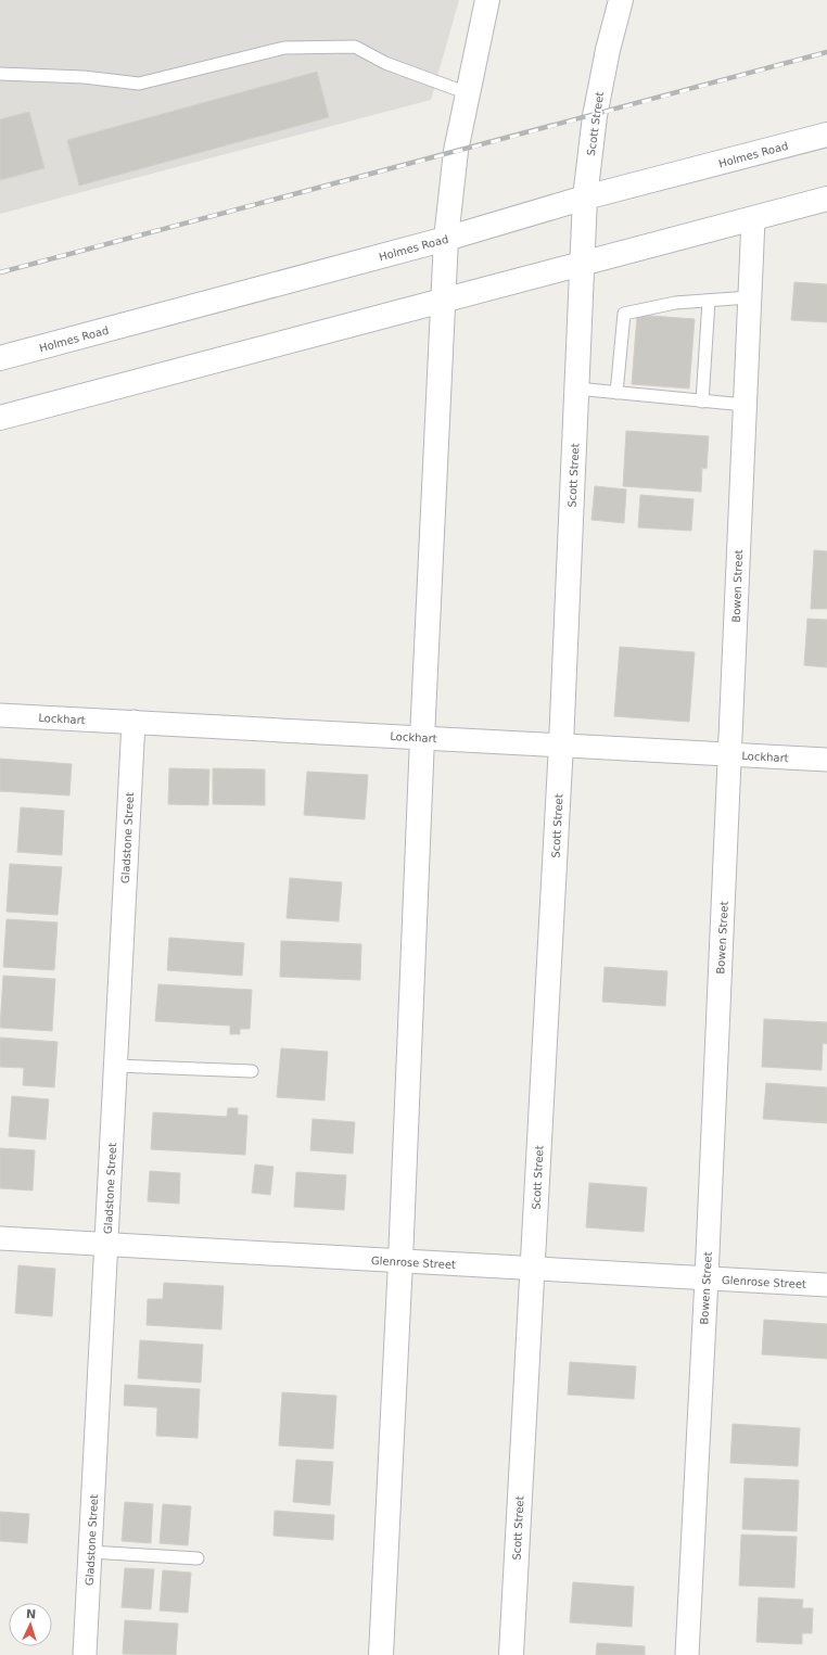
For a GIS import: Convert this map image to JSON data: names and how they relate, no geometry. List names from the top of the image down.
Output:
{
  "streets": {
    "main road": ["Scott Street", "Holmes Road"],
    "street": [
      "Bowen Street",
      "Lockhart",
      "Gladstone Street",
      "Glenrose Street"
    ]
  },
  "crossings": [
    ["Scott Street", "Holmes Road"],
    ["Scott Street", "Lockhart"],
    ["Scott Street", "Glenrose Street"],
    ["Bowen Street", "Lockhart"],
    ["Bowen Street", "Glenrose Street"],
    ["Lockhart", "Gladstone Street"],
    ["Gladstone Street", "Glenrose Street"]
  ],
  "north": "top"
}
